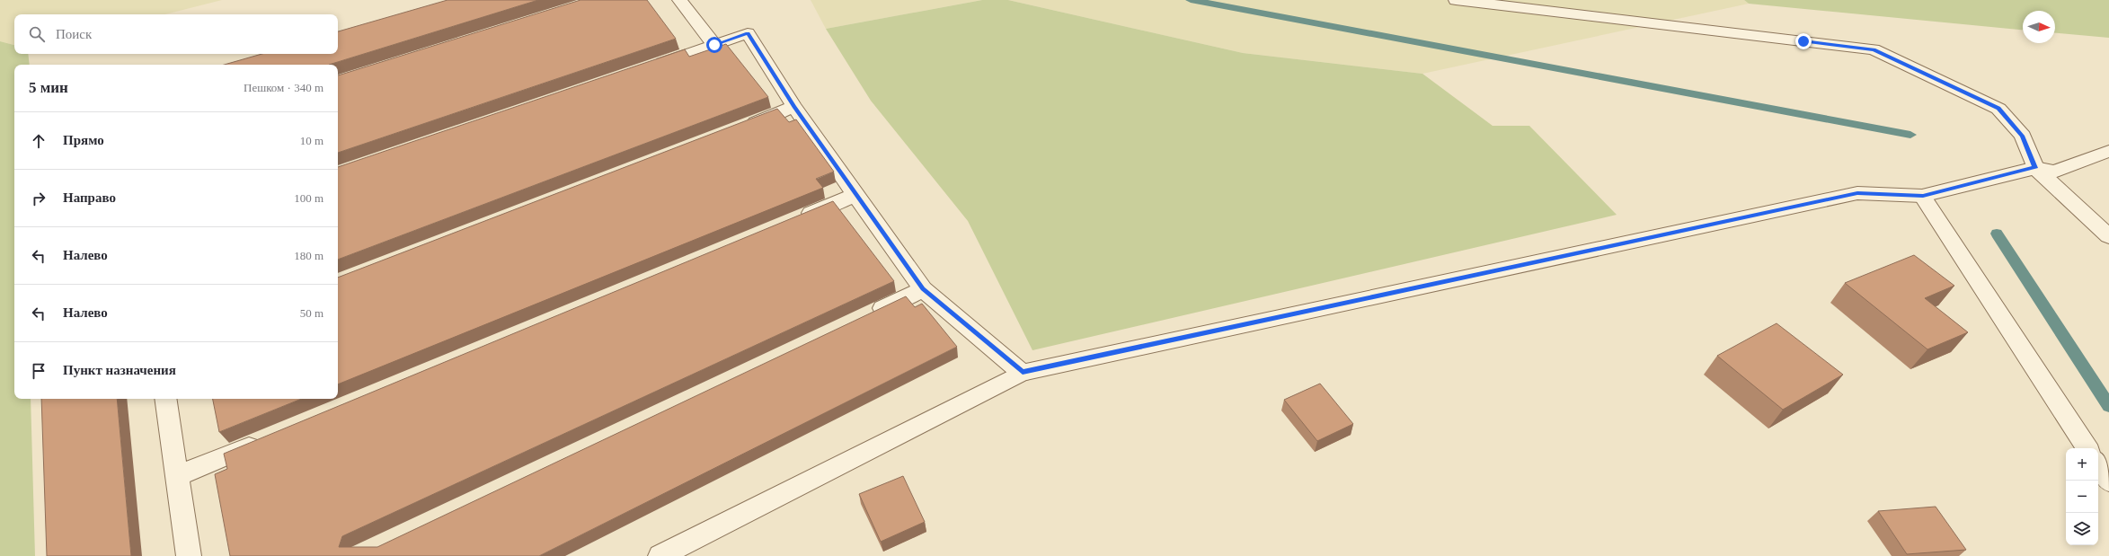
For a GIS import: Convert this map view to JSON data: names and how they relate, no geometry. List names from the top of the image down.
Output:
{
  "north": "right",
  "page": {
    "search": "Поиск",
    "heading": ["5 мин", "Пешком · 340 m"],
    "list": [
      ["Прямо", "10 m"],
      ["Направо", "100 m"],
      ["Налево", "180 m"],
      ["Налево", "50 m"],
      "Пункт назначения"
    ],
    "map_buttons": ["+", "−"]
  }
}
